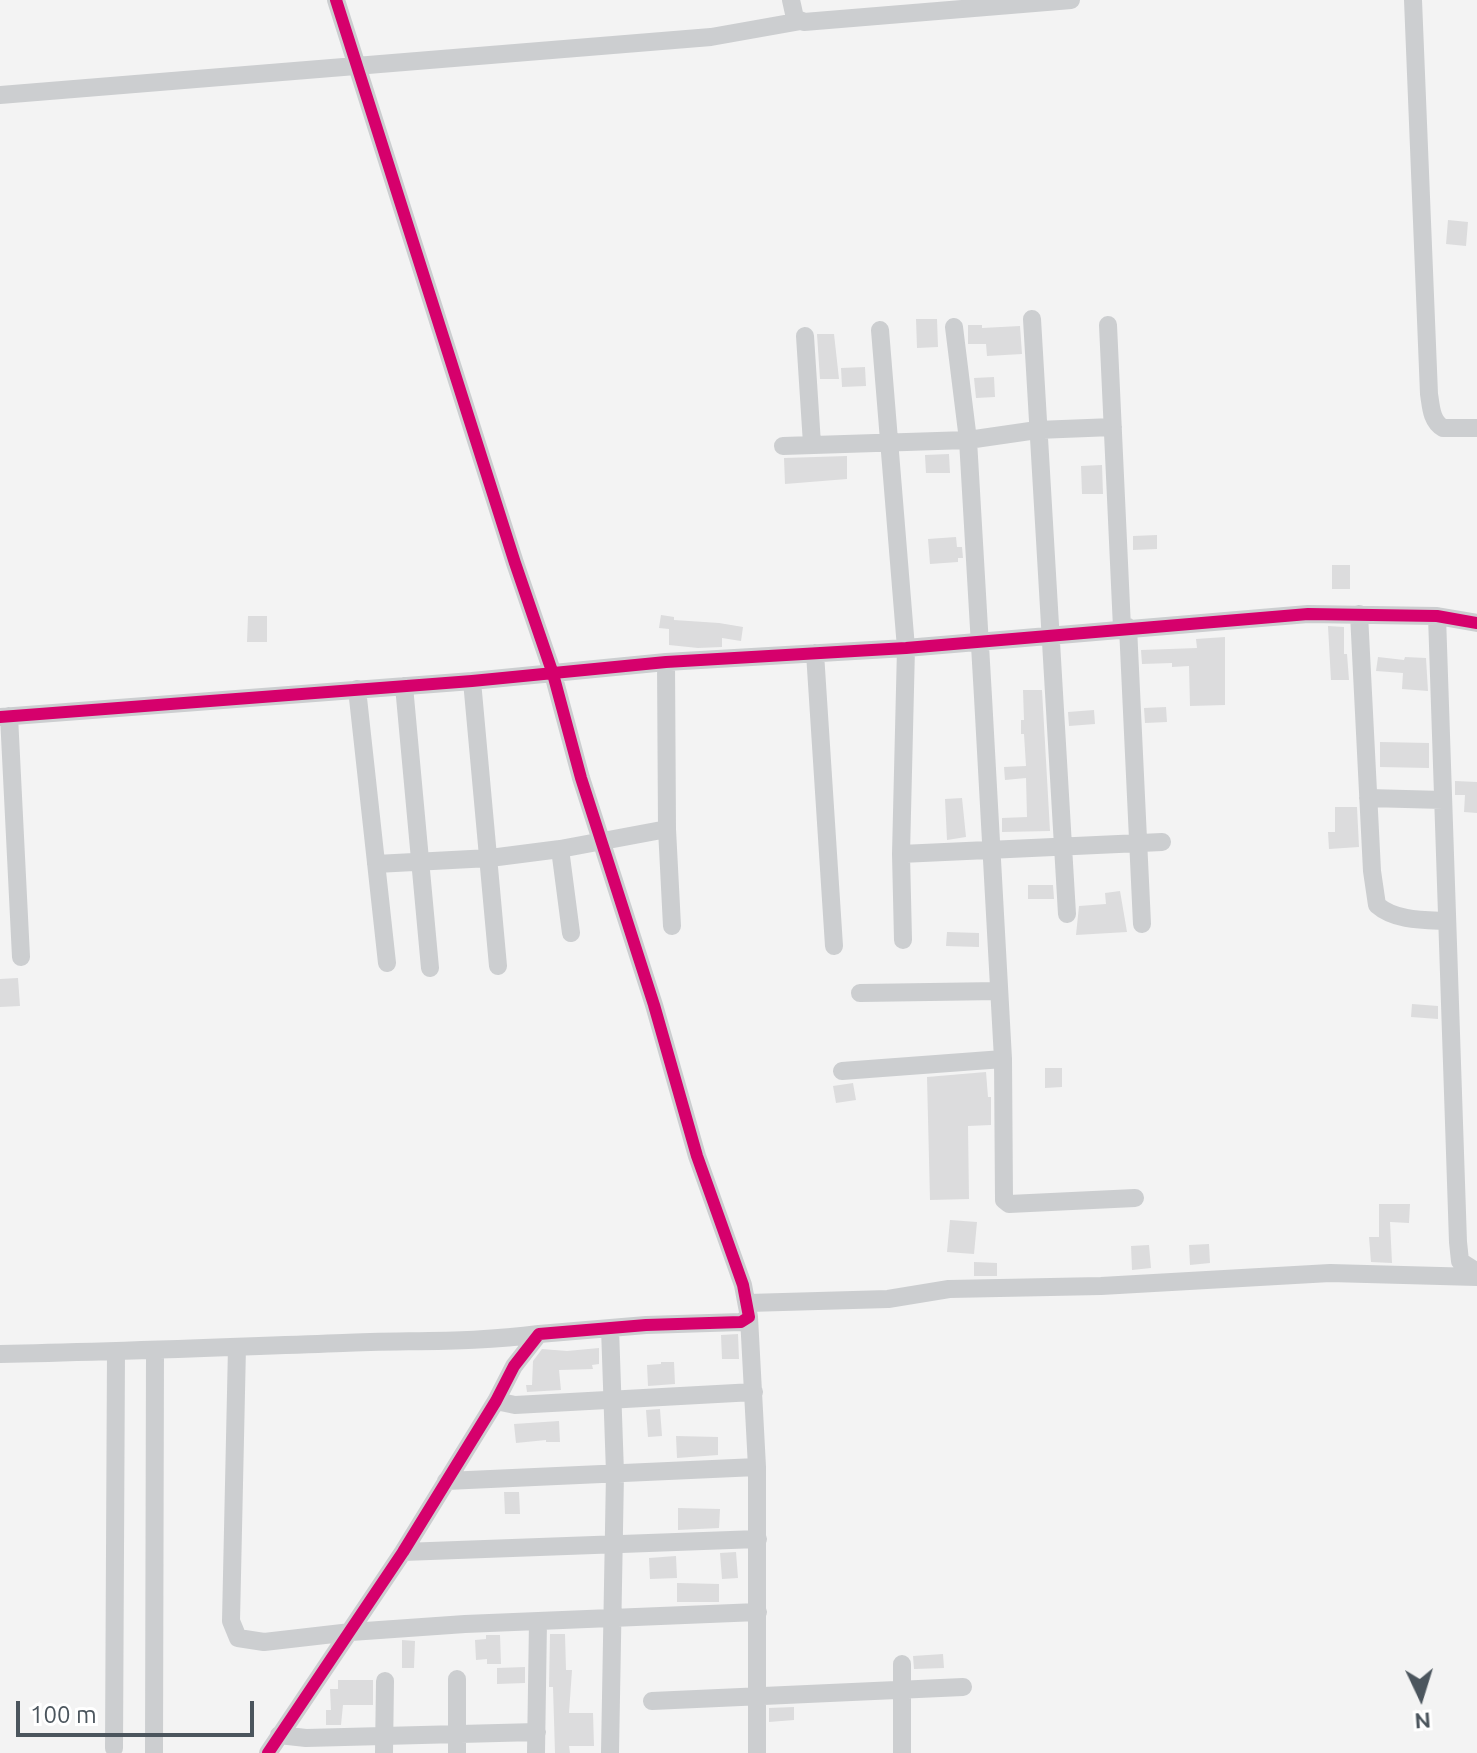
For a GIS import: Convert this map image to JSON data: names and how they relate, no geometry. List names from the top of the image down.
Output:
{
  "scale_bar": "100 m",
  "north": "bottom"
}
